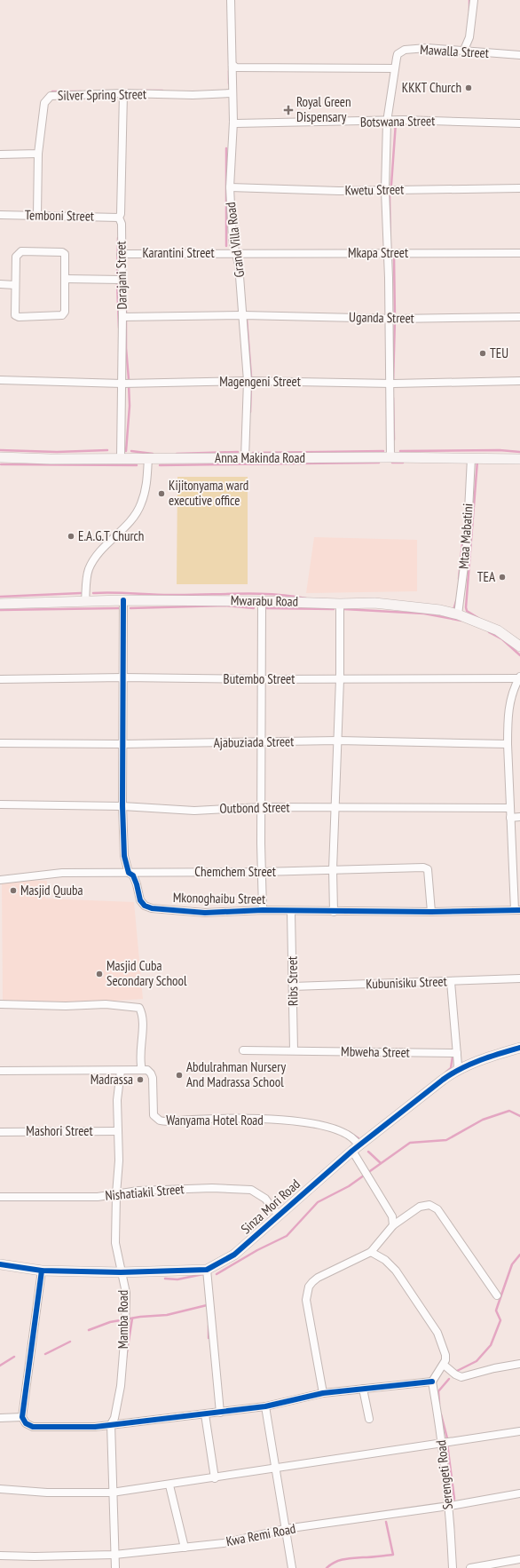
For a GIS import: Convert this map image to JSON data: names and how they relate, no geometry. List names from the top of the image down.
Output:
{
  "streets": {
    "street": [
      "Mawalla Street",
      "Silver Spring Street",
      "Botswana Street",
      "Kwetu Street",
      "Temboni Street",
      "Grand Villa Road",
      "Karantini Street",
      "Mkapa Street",
      "Darajani Street",
      "Uganda Street",
      "Magengeni Street",
      "Anna Makinda Road",
      "Mtaa Mabatini",
      "Mwarabu Road",
      "Butembo Street",
      "Ajabuziada Street",
      "Outbond Street",
      "Chemchem Street",
      "Mkonoghaibu Street",
      "Ribs Street",
      "Kubunisiku Street",
      "Mbweha Street",
      "Wanyama Hotel Road",
      "Mashori Street",
      "Nishatiakil Street",
      "Sinza Mori Road",
      "Mamba Road",
      "Serengeti Road",
      "Kwa Remi Road"
    ]
  },
  "crossings": [
    ["Mawalla Street", "Botswana Street"],
    ["Mawalla Street", "Kwetu Street"],
    ["Mawalla Street", "Mkapa Street"],
    ["Mawalla Street", "Uganda Street"],
    ["Mawalla Street", "Magengeni Street"],
    ["Mawalla Street", "Anna Makinda Road"],
    ["Silver Spring Street", "Grand Villa Road"],
    ["Silver Spring Street", "Darajani Street"],
    ["Botswana Street", "Grand Villa Road"],
    ["Kwetu Street", "Grand Villa Road"],
    ["Temboni Street", "Darajani Street"],
    ["Grand Villa Road", "Karantini Street"],
    ["Grand Villa Road", "Mkapa Street"],
    ["Grand Villa Road", "Uganda Street"],
    ["Grand Villa Road", "Magengeni Street"],
    ["Grand Villa Road", "Anna Makinda Road"],
    ["Karantini Street", "Mkapa Street"],
    ["Karantini Street", "Darajani Street"],
    ["Darajani Street", "Uganda Street"],
    ["Darajani Street", "Magengeni Street"],
    ["Darajani Street", "Anna Makinda Road"],
    ["Anna Makinda Road", "Mtaa Mabatini"],
    ["Mtaa Mabatini", "Mwarabu Road"],
    ["Mwarabu Road", "Mkonoghaibu Street"],
    ["Butembo Street", "Mkonoghaibu Street"],
    ["Ajabuziada Street", "Mkonoghaibu Street"],
    ["Outbond Street", "Mkonoghaibu Street"],
    ["Chemchem Street", "Mkonoghaibu Street"],
    ["Mkonoghaibu Street", "Ribs Street"],
    ["Ribs Street", "Kubunisiku Street"],
    ["Ribs Street", "Mbweha Street"],
    ["Wanyama Hotel Road", "Sinza Mori Road"],
    ["Mashori Street", "Mamba Road"],
    ["Nishatiakil Street", "Sinza Mori Road"],
    ["Nishatiakil Street", "Mamba Road"],
    ["Sinza Mori Road", "Mamba Road"],
    ["Mamba Road", "Kwa Remi Road"],
    ["Serengeti Road", "Kwa Remi Road"]
  ],
  "places": {
    "other": [
      "KKKT Church",
      "TEU",
      "Kijitonyama ward executive office",
      "E.A.G.T Church",
      "TEA",
      "Masjid Quuba",
      "Masjid Cuba Secondary School",
      "Abdulrahman Nursery And Madrassa School",
      "Madrassa"
    ],
    "health": ["Royal Green Dispensary"]
  }
}
